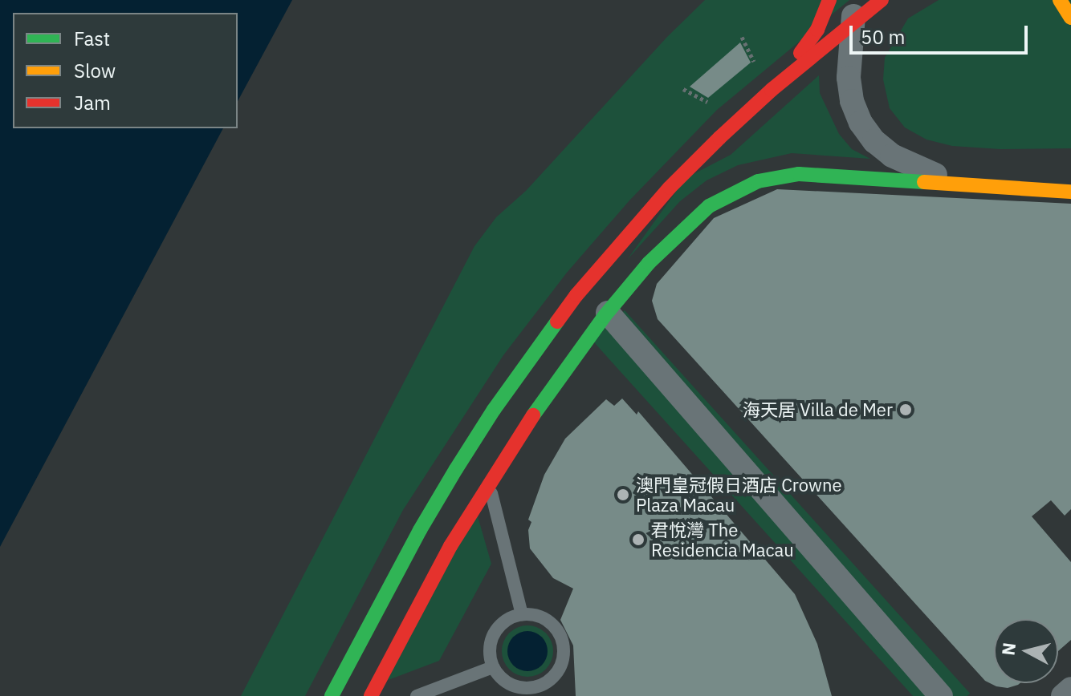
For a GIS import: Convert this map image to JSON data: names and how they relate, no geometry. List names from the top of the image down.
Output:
{
  "places": ["海天居 Villa de Mer", "澳門皇冠假日酒店 Crowne Plaza Macau", "君悅灣 The Residencia Macau"],
  "legend": ["Fast", "Slow", "Jam"],
  "scale_bar": "50 m",
  "north": "left"
}
